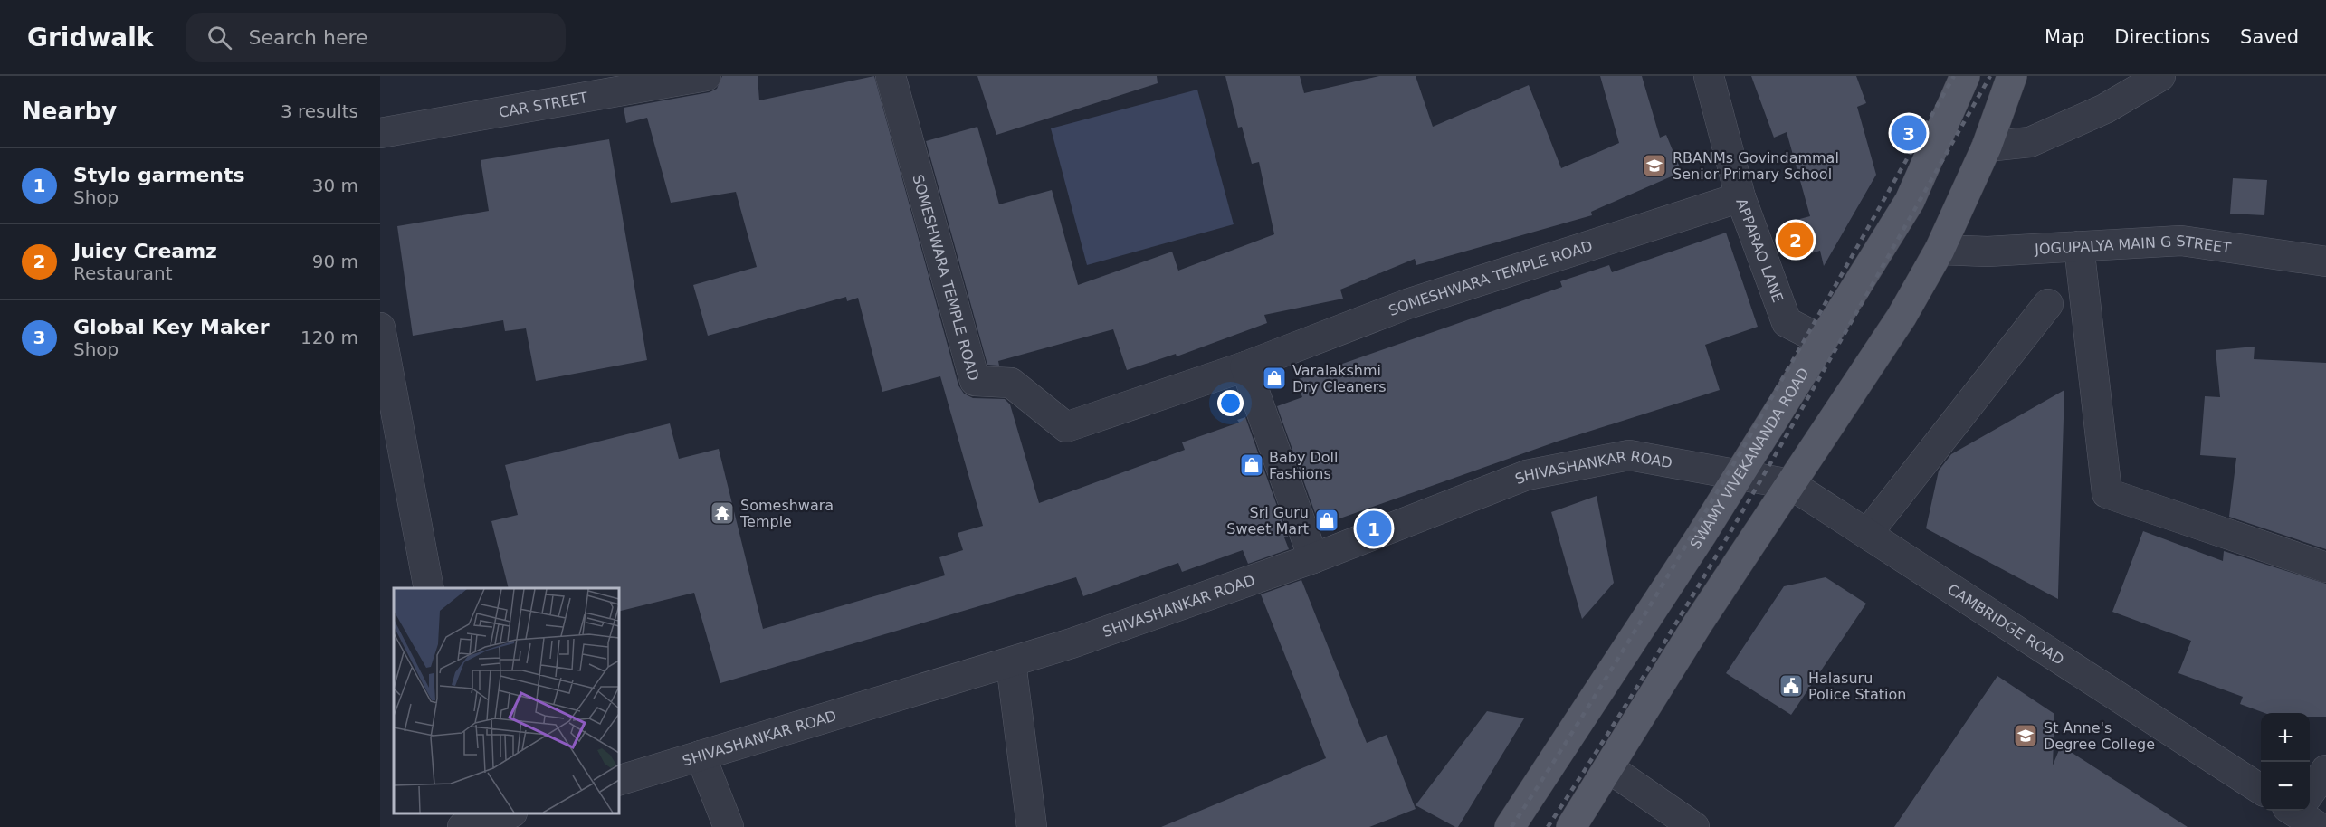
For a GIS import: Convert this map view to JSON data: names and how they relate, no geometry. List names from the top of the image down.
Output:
{
  "streets": {
    "main road": ["SWAMY VIVEKANANDA ROAD"],
    "street": [
      "CAR STREET",
      "JOGUPALYA MAIN G STREET",
      "APPARAO LANE",
      "SOMESHWARA TEMPLE ROAD",
      "SHIVASHANKAR ROAD",
      "CAMBRIDGE ROAD"
    ]
  },
  "crossings": [
    ["APPARAO LANE", "SOMESHWARA TEMPLE ROAD"],
    ["APPARAO LANE", "SWAMY VIVEKANANDA ROAD"],
    ["SWAMY VIVEKANANDA ROAD", "SHIVASHANKAR ROAD"],
    ["SWAMY VIVEKANANDA ROAD", "CAMBRIDGE ROAD"],
    ["SHIVASHANKAR ROAD", "CAMBRIDGE ROAD"]
  ],
  "places": {
    "school or university": ["RBANMs Govindammal Senior Primary School", "St Anne's Degree College"],
    "shop": ["Varalakshmi Dry Cleaners", "Baby Doll Fashions", "Sri Guru Sweet Mart"],
    "temple": ["Someshwara Temple"],
    "public building": ["Halasuru Police Station"]
  },
  "page": {
    "header": "Gridwalk",
    "search": "Search here",
    "nav": ["Map", "Directions", "Saved"],
    "heading": ["Nearby", "3 results"],
    "pins": ["3", "2", "1"],
    "list": [
      {
        "mark": "1",
        "name": "Stylo garments",
        "note": "Shop",
        "value": "30 m"
      },
      {
        "mark": "2",
        "name": "Juicy Creamz",
        "note": "Restaurant",
        "value": "90 m"
      },
      {
        "mark": "3",
        "name": "Global Key Maker",
        "note": "Shop",
        "value": "120 m"
      }
    ],
    "map_buttons": ["+", "−"]
  }
}
